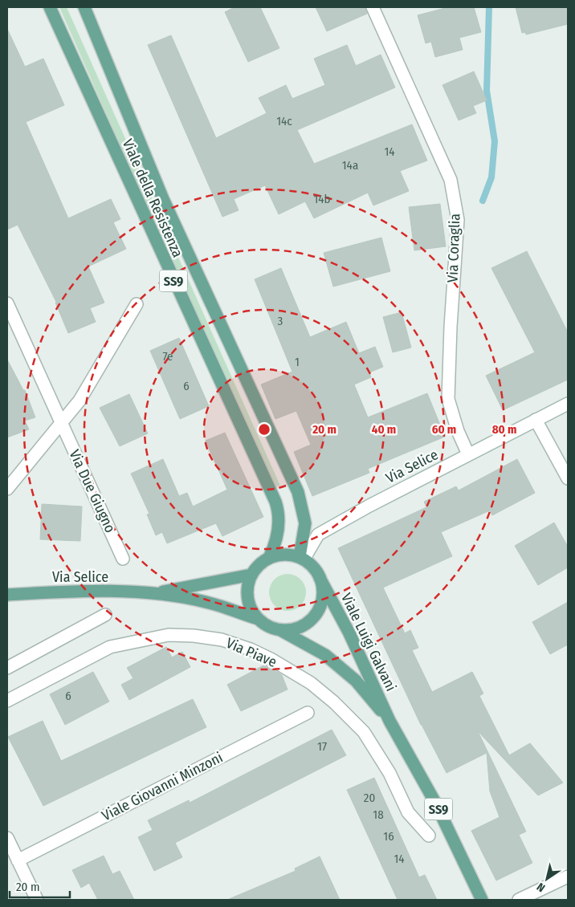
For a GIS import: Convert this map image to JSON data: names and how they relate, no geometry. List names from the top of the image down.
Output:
{
  "streets": {
    "main road": [
      "Viale della Resistenza",
      "SS9",
      "Via Selice",
      "Viale Luigi Galvani"
    ],
    "street": [
      "Via Coraglia",
      "Via Due Giugno",
      "Via Piave",
      "Viale Giovanni Minzoni"
    ]
  },
  "crossings": [
    ["Viale della Resistenza", "Via Selice"],
    ["Viale della Resistenza", "Viale Luigi Galvani"],
    ["Via Coraglia", "Via Selice"],
    ["Via Selice", "Viale Luigi Galvani"]
  ],
  "house_numbers": [
    "14c",
    "14",
    "14a",
    "14b",
    "3",
    "7e",
    "1",
    "6",
    "6",
    "17",
    "20",
    "18",
    "16",
    "14"
  ],
  "scale_bar": "20 m",
  "north": "bottom left",
  "rings": [
    "20 m",
    "40 m",
    "60 m",
    "80 m"
  ]
}
